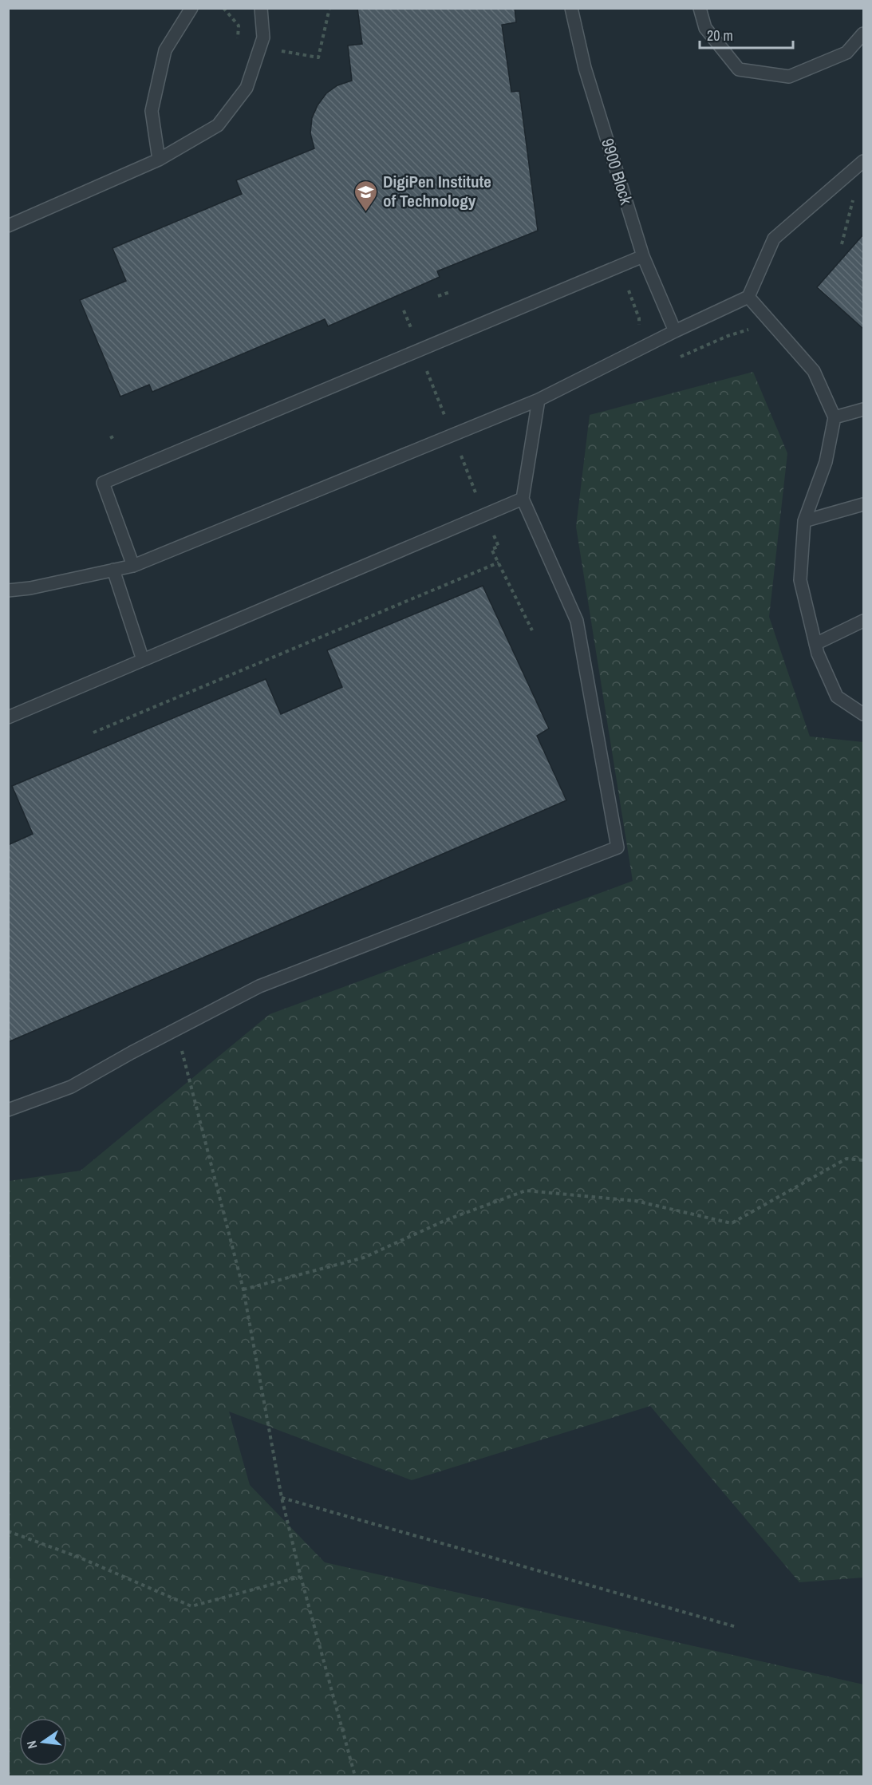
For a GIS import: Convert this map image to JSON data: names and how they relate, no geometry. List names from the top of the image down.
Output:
{
  "streets": {
    "lane": ["9900 Block"]
  },
  "places": {
    "school or university": ["DigiPen Institute of Technology"]
  },
  "scale_bar": "20 m",
  "north": "left"
}
